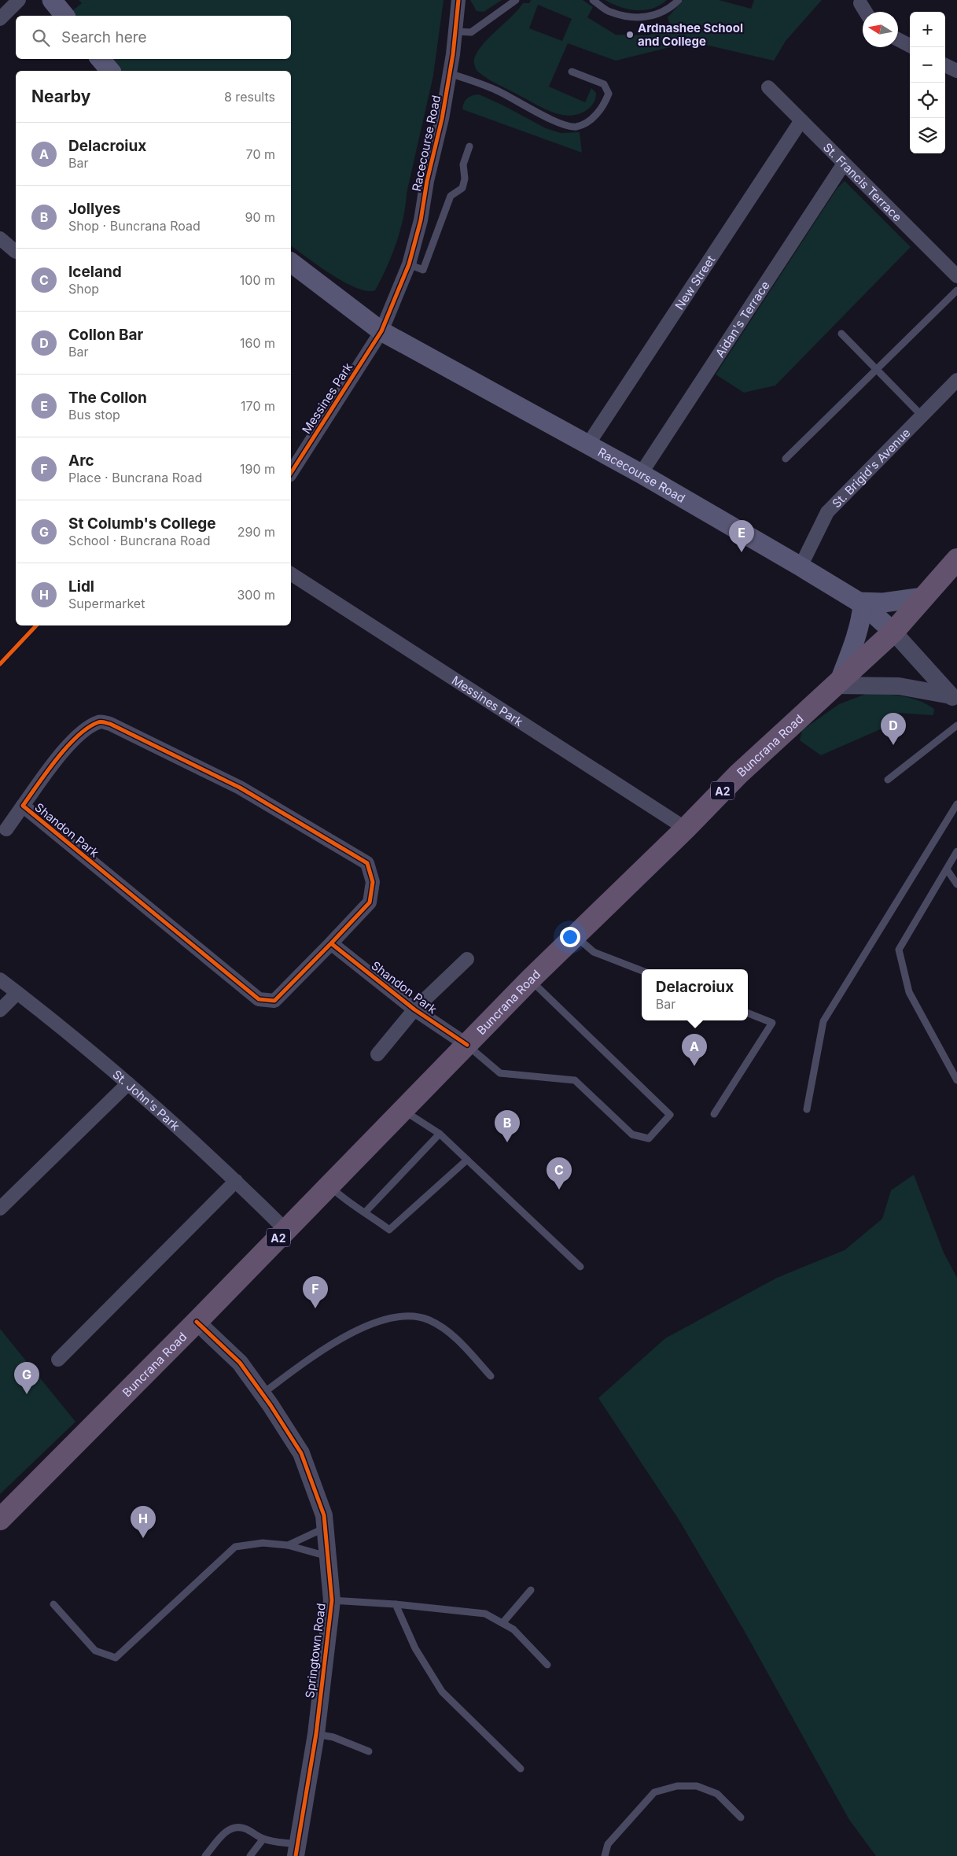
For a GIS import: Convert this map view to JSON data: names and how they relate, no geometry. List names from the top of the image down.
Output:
{
  "streets": {
    "highway": ["Buncrana Road", "A2"],
    "main road": ["Racecourse Road"],
    "street": [
      "St. Francis Terrace",
      "New Street",
      "Aidan's Terrace",
      "Messines Park",
      "St. Brigid's Avenue",
      "Shandon Park",
      "St. John's Park",
      "Springtown Road"
    ]
  },
  "crossings": [
    ["Racecourse Road", "New Street"],
    ["Racecourse Road", "Aidan's Terrace"],
    ["Racecourse Road", "Messines Park"],
    ["Racecourse Road", "St. Brigid's Avenue"],
    ["Racecourse Road", "Buncrana Road"],
    ["St. Francis Terrace", "New Street"],
    ["St. Francis Terrace", "Aidan's Terrace"],
    ["Messines Park", "Buncrana Road"],
    ["Buncrana Road", "Shandon Park"],
    ["Buncrana Road", "St. John's Park"],
    ["Buncrana Road", "Springtown Road"]
  ],
  "places": ["Ardnashee School and College"],
  "north": "left",
  "page": {
    "map_buttons": ["+", "−"],
    "search": "Search here",
    "heading": ["Nearby", "8 results"],
    "list": [
      {
        "mark": "A",
        "name": "Delacroiux",
        "note": "Bar",
        "value": "70 m"
      },
      {
        "mark": "B",
        "name": "Jollyes",
        "note": "Shop · Buncrana Road",
        "value": "90 m"
      },
      {
        "mark": "C",
        "name": "Iceland",
        "note": "Shop",
        "value": "100 m"
      },
      {
        "mark": "D",
        "name": "Collon Bar",
        "note": "Bar",
        "value": "160 m"
      },
      {
        "mark": "E",
        "name": "The Collon",
        "note": "Bus stop",
        "value": "170 m"
      },
      {
        "mark": "F",
        "name": "Arc",
        "note": "Place · Buncrana Road",
        "value": "190 m"
      },
      {
        "mark": "G",
        "name": "St Columb's College",
        "note": "School · Buncrana Road",
        "value": "290 m"
      },
      {
        "mark": "H",
        "name": "Lidl",
        "note": "Supermarket",
        "value": "300 m"
      }
    ],
    "pins": [
      "E",
      "D",
      "A",
      "B",
      "C",
      "F",
      "G",
      "H"
    ],
    "popup": ["Delacroiux", "Bar"]
  }
}
